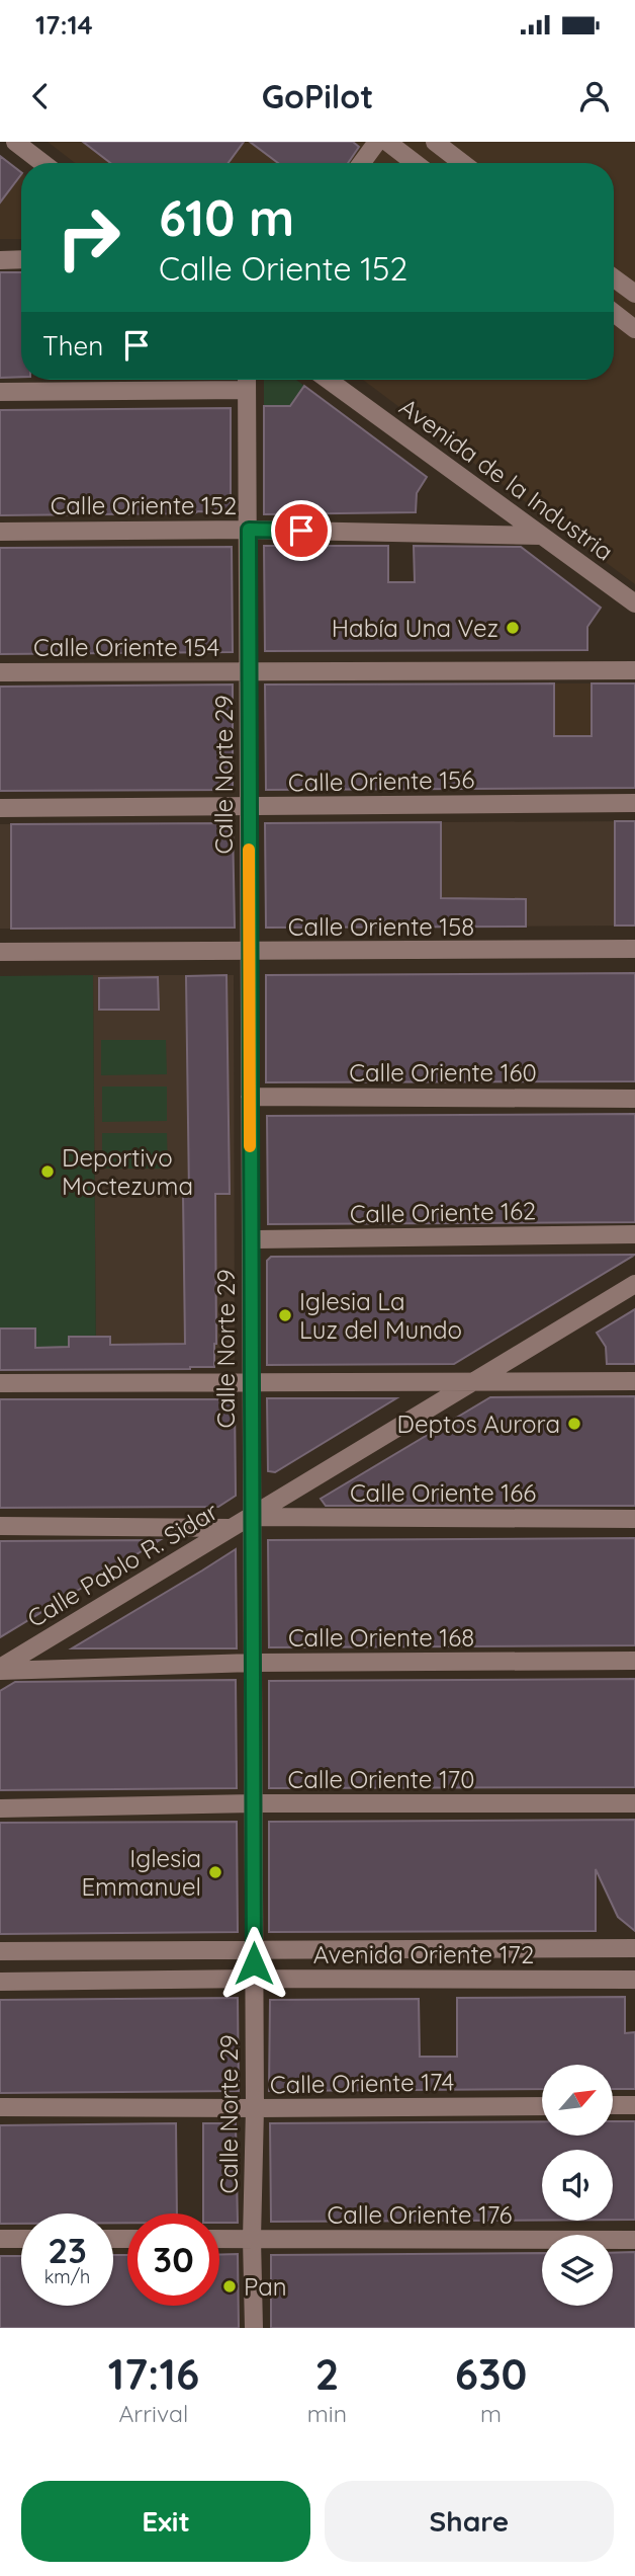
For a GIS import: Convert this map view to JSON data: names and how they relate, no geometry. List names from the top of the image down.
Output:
{
  "streets": {
    "street": [
      "Avenida de la Industria",
      "Calle Oriente 152",
      "Calle Oriente 154",
      "Calle Norte 29",
      "Calle Oriente 156",
      "Calle Oriente 158",
      "Calle Oriente 160",
      "Calle Oriente 162",
      "Calle Oriente 166",
      "Calle Pablo R. Sidar",
      "Calle Oriente 168",
      "Calle Oriente 170",
      "Avenida Oriente 172",
      "Calle Oriente 174",
      "Calle Oriente 176"
    ]
  },
  "crossings": [
    ["Avenida de la Industria", "Calle Oriente 152"],
    ["Calle Oriente 152", "Calle Norte 29"],
    ["Calle Oriente 154", "Calle Norte 29"],
    ["Calle Norte 29", "Calle Oriente 156"],
    ["Calle Norte 29", "Calle Oriente 158"],
    ["Calle Norte 29", "Calle Oriente 160"],
    ["Calle Norte 29", "Calle Oriente 162"],
    ["Calle Norte 29", "Calle Oriente 166"],
    ["Calle Norte 29", "Calle Pablo R. Sidar"],
    ["Calle Norte 29", "Calle Oriente 168"],
    ["Calle Norte 29", "Calle Oriente 170"],
    ["Calle Norte 29", "Avenida Oriente 172"],
    ["Calle Norte 29", "Calle Oriente 174"],
    ["Calle Norte 29", "Calle Oriente 176"],
    ["Calle Oriente 166", "Calle Pablo R. Sidar"],
    ["Calle Pablo R. Sidar", "Calle Oriente 168"]
  ],
  "places": [
    "Había Una Vez",
    "Deportivo Moctezuma",
    "Iglesia La Luz del Mundo",
    "Deptos Aurora",
    "Iglesia Emmanuel",
    "Pan"
  ],
  "north": "top right",
  "page": {
    "status": "17:14",
    "header": "GoPilot",
    "turn": ["610 m", "Calle Oriente 152"],
    "then": "Then",
    "speed": "23 km/h",
    "limit": "30",
    "eta": [
      "17:16",
      "Arrival",
      "2",
      "min",
      "630",
      "m"
    ],
    "buttons": ["Exit", "Share"]
  }
}
